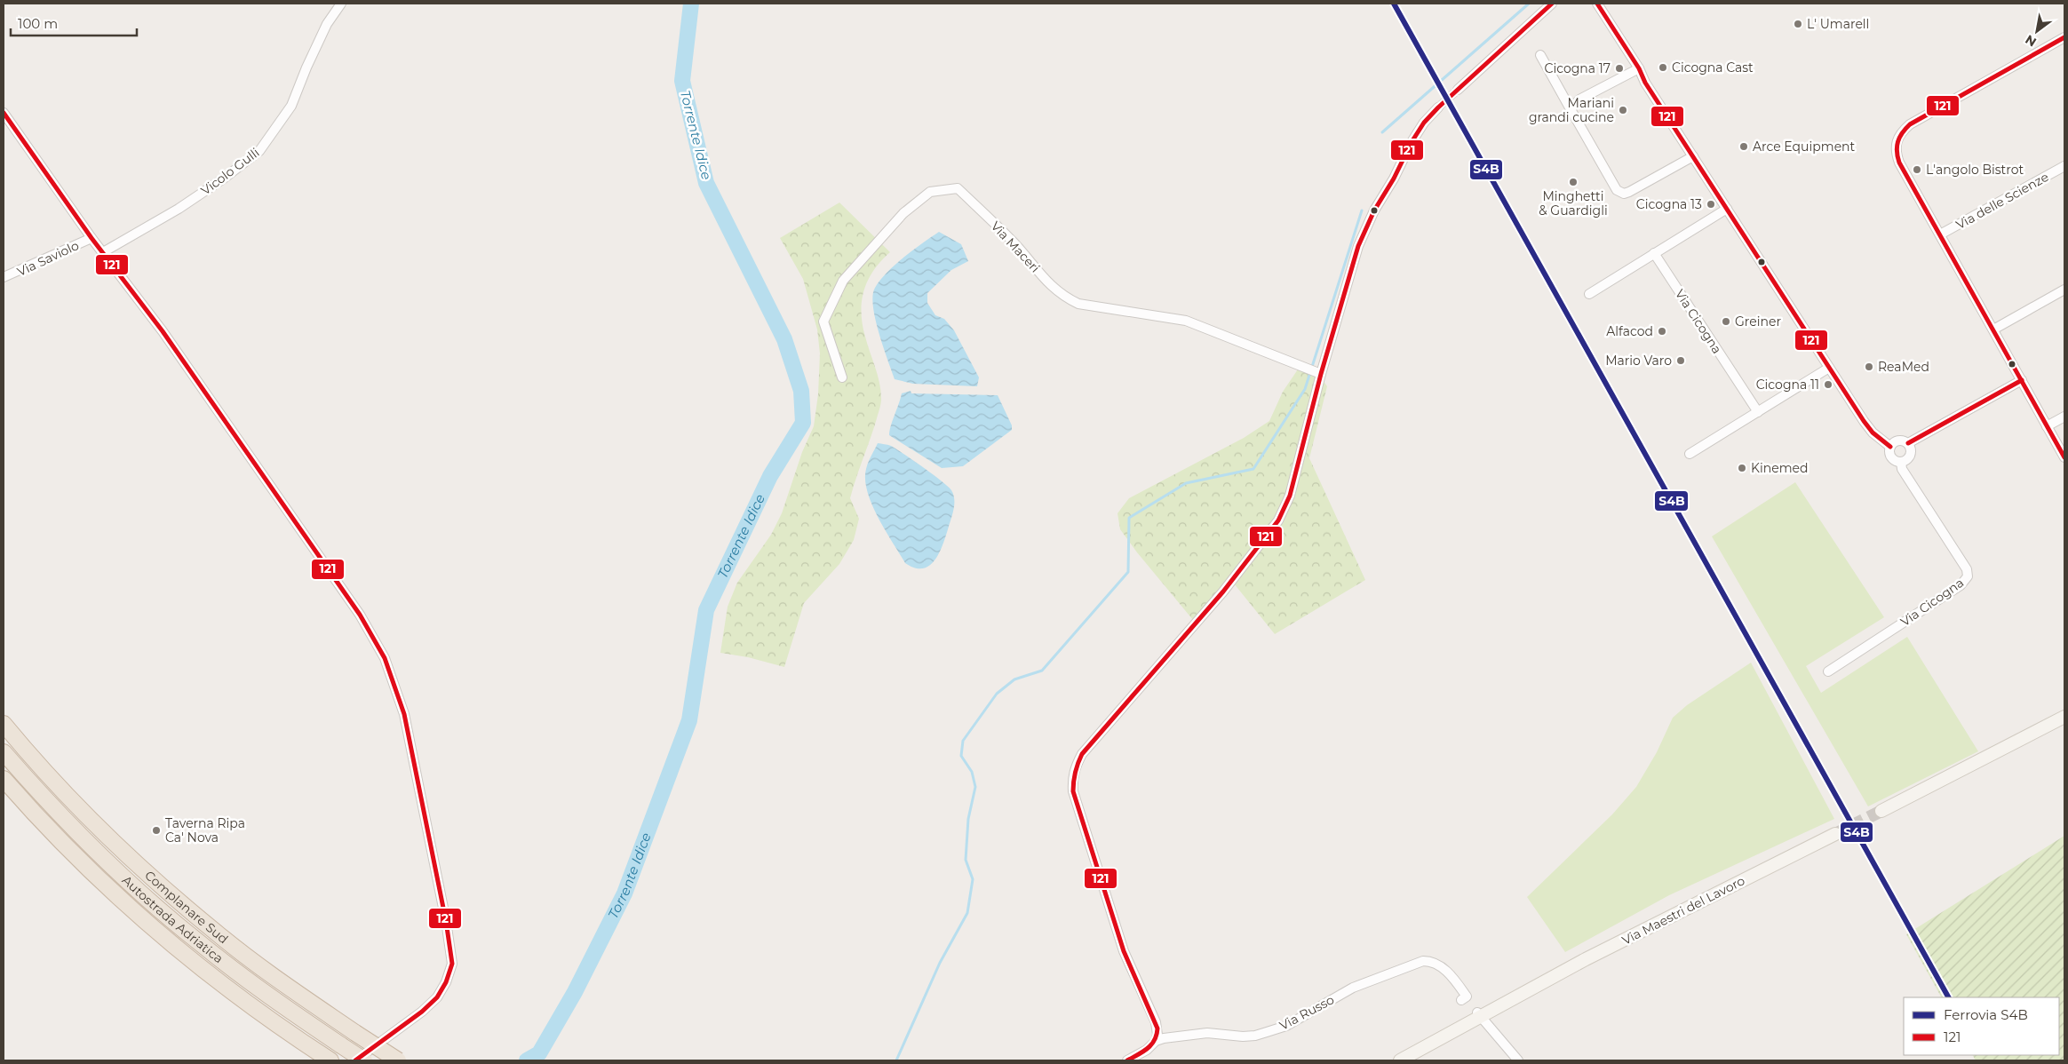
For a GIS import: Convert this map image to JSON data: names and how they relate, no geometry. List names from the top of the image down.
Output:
{
  "streets": {
    "highway": ["Complanare Sud", "Autostrada Adriatica"],
    "street": [
      "Vicolo Gulli",
      "Via delle Scienze",
      "Via Maceri",
      "Via Saviolo",
      "Via Cicogna",
      "Via Maestri del Lavoro",
      "Via Russo"
    ]
  },
  "water": ["Torrente Idice"],
  "places": [
    "L' Umarell",
    "Cicogna Cast",
    "Cicogna 17",
    "Mariani grandi cucine",
    "Arce Equipment",
    "L'angolo Bistrot",
    "Minghetti & Guardigli",
    "Cicogna 13",
    "Greiner",
    "Alfacod",
    "Mario Varo",
    "ReaMed",
    "Cicogna 11",
    "Kinemed",
    "Taverna Ripa Ca' Nova"
  ],
  "lines": ["rail line S4B", "transit line 121"],
  "legend": ["Ferrovia S4B", "121"],
  "scale_bar": "100 m",
  "north": "bottom left"
}
